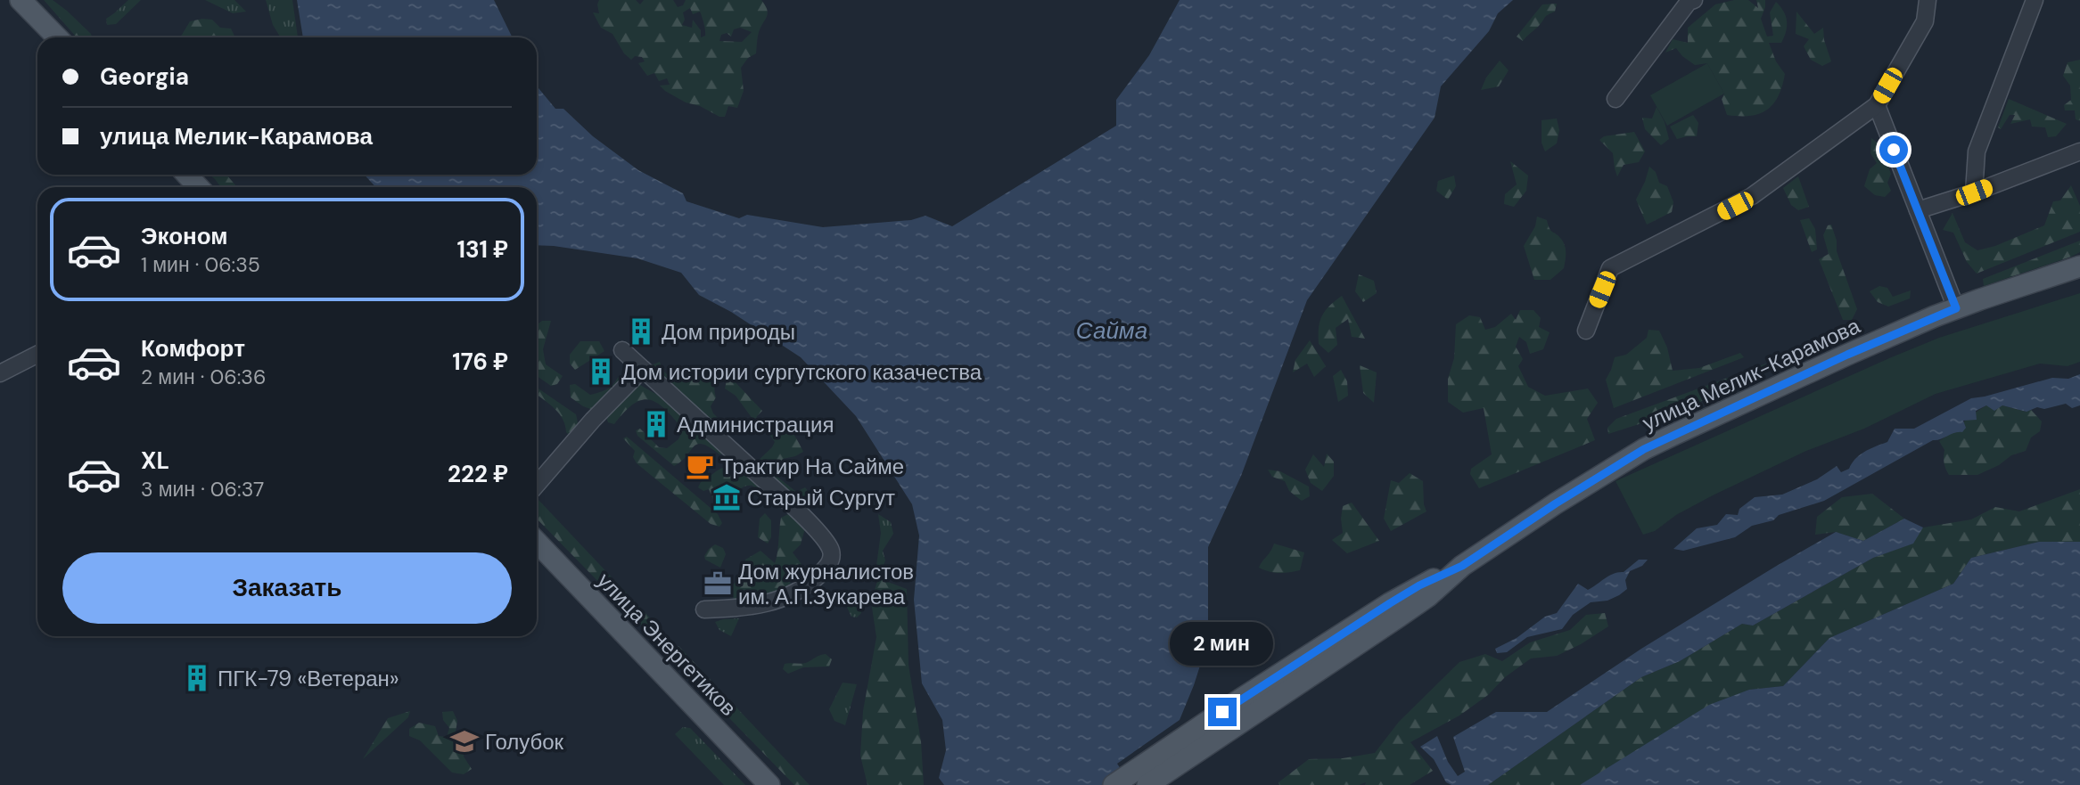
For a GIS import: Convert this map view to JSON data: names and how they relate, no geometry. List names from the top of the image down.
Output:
{
  "streets": {
    "main road": ["улица Мелик-Карамова", "улица Энергетиков"]
  },
  "water": ["Сайма"],
  "places": {
    "building": [
      "Дом природы",
      "Дом истории сургутского казачества",
      "Администрация",
      "ПГК-79 «Ветеран»"
    ],
    "cafe": ["Трактир На Сайме"],
    "museum": ["Старый Сургут"],
    "office": ["Дом журналистов им. А.П.Зукарева"],
    "school or university": ["Голубок"]
  },
  "page": {
    "banner": ["Georgia", "улица Мелик-Карамова"],
    "list": [
      {
        "name": "Эконом",
        "note": "1 мин · 06:35",
        "value": "131 ₽"
      },
      {
        "name": "Комфорт",
        "note": "2 мин · 06:36",
        "value": "176 ₽"
      },
      {
        "name": "XL",
        "note": "3 мин · 06:37",
        "value": "222 ₽"
      }
    ],
    "buttons": "Заказать",
    "bubble": "2 мин"
  }
}
